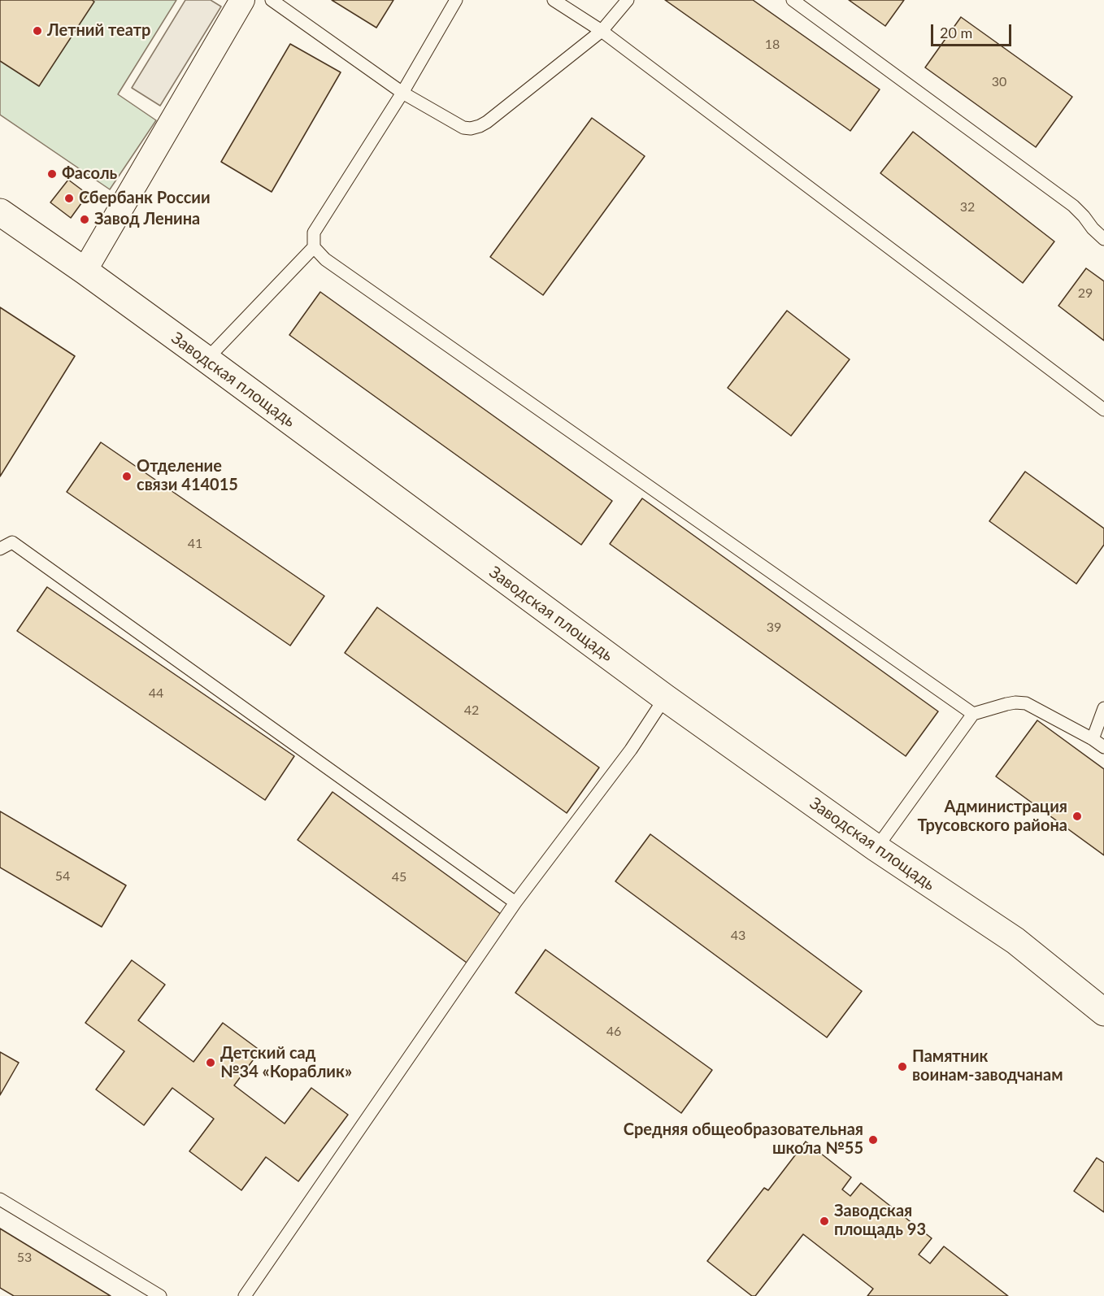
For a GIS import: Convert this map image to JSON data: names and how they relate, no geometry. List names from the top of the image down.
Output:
{
  "streets": {
    "main road": ["Заводская площадь"]
  },
  "places": [
    "Летний театр",
    "Фасоль",
    "Сбербанк России",
    "Завод Ленина",
    "Отделение связи 414015",
    "Администрация Трусовского района",
    "Детский сад №34 «Кораблик»",
    "Памятник воинам-заводчанам",
    "Средняя общеобразовательная школа №55",
    "Заводская площадь 93"
  ],
  "house_numbers": [
    "18",
    "30",
    "32",
    "29",
    "41",
    "39",
    "44",
    "42",
    "54",
    "45",
    "43",
    "46",
    "53"
  ],
  "scale_bar": "20 m"
}
